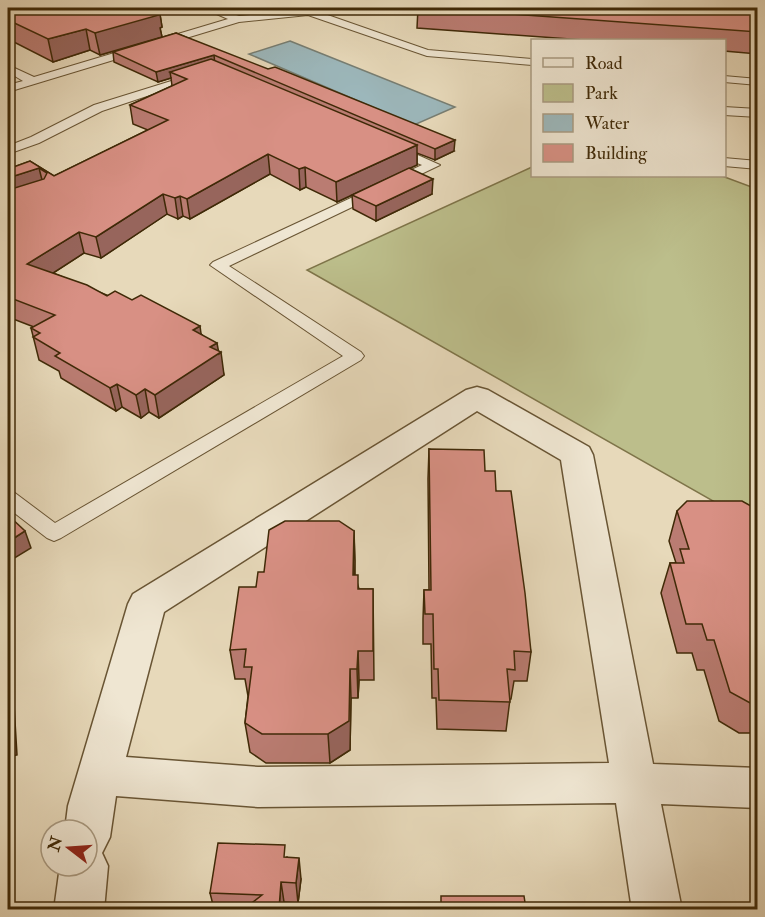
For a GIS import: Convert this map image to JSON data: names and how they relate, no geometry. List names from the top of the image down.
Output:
{
  "legend": [
    "Road",
    "Park",
    "Water",
    "Building"
  ],
  "north": "left"
}
